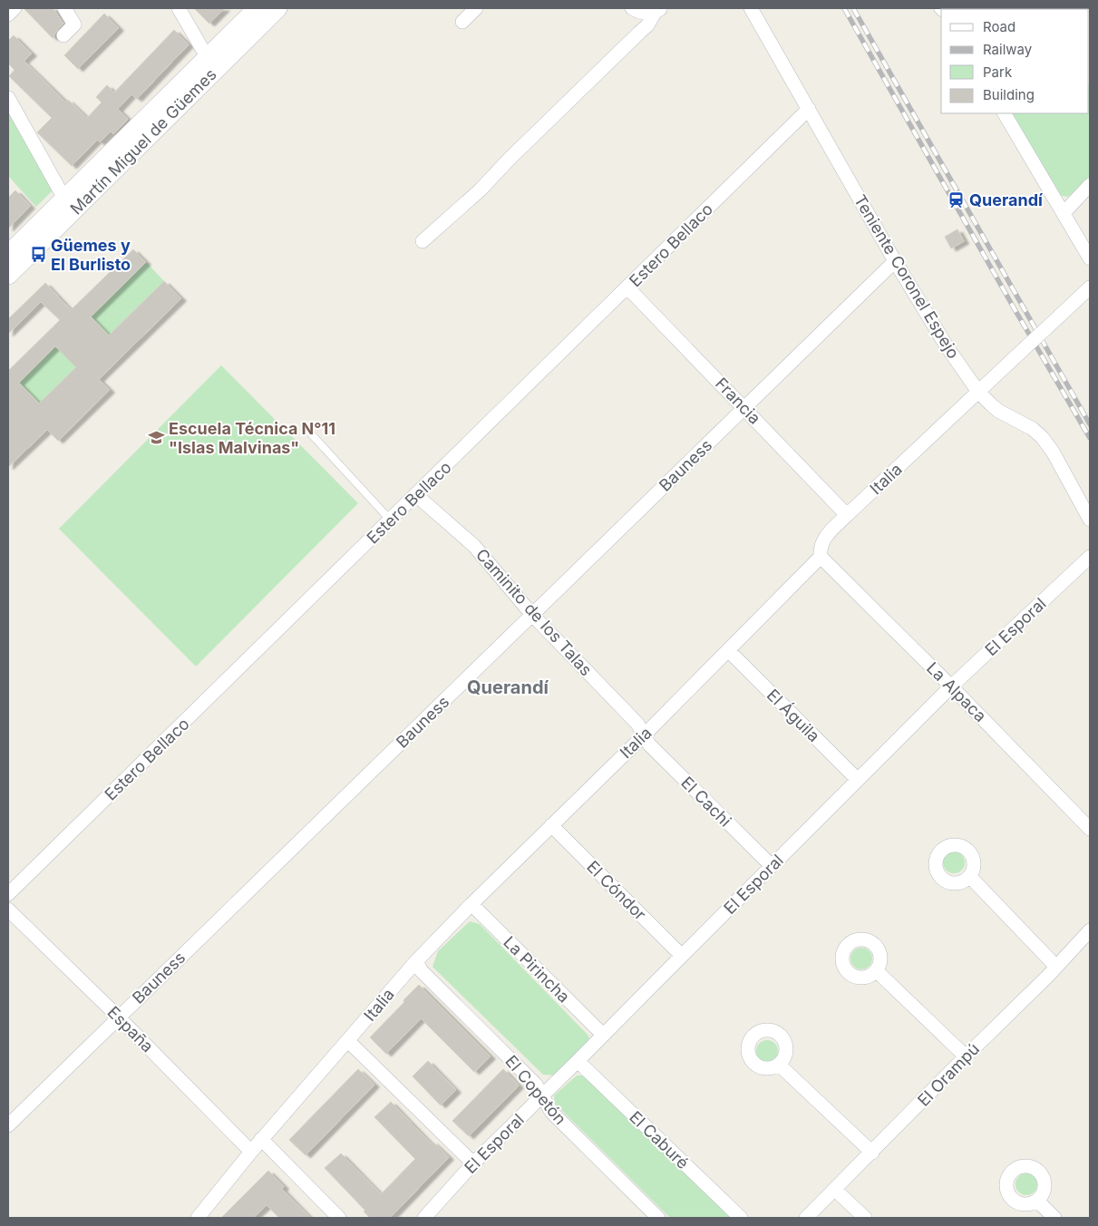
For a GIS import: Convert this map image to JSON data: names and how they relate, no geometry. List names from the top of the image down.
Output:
{
  "streets": {
    "main road": ["Martín Miguel de Güemes"],
    "street": [
      "Estero Bellaco",
      "Teniente Coronel Espejo",
      "Francia",
      "Bauness",
      "Italia",
      "Caminito de los Talas",
      "El Esporal",
      "La Alpaca",
      "El Águila",
      "El Cachi",
      "El Cóndor",
      "La Pirincha",
      "España",
      "El Orampú",
      "El Copetón",
      "El Caburé"
    ]
  },
  "crossings": [
    ["Estero Bellaco", "Teniente Coronel Espejo"],
    ["Estero Bellaco", "Francia"],
    ["Estero Bellaco", "Caminito de los Talas"],
    ["Teniente Coronel Espejo", "Bauness"],
    ["Teniente Coronel Espejo", "Italia"],
    ["Francia", "Bauness"],
    ["Francia", "Italia"],
    ["Bauness", "Caminito de los Talas"],
    ["Bauness", "España"],
    ["Italia", "Caminito de los Talas"],
    ["Italia", "La Alpaca"],
    ["Italia", "El Águila"],
    ["Italia", "El Cachi"],
    ["Italia", "El Cóndor"],
    ["Italia", "La Pirincha"],
    ["Italia", "España"],
    ["Italia", "El Copetón"],
    ["Caminito de los Talas", "El Cachi"],
    ["El Esporal", "La Alpaca"],
    ["El Esporal", "El Águila"],
    ["El Esporal", "El Cachi"],
    ["El Esporal", "El Cóndor"],
    ["El Esporal", "La Pirincha"],
    ["El Esporal", "El Copetón"],
    ["El Esporal", "El Caburé"]
  ],
  "districts": ["Querandí"],
  "places": {
    "station": ["Querandí"],
    "bus stop": ["Güemes y El Burlisto"],
    "school or university": ["Escuela Técnica N°11 \"Islas Malvinas\""]
  },
  "legend": [
    "Road",
    "Railway",
    "Park",
    "Building"
  ]
}
